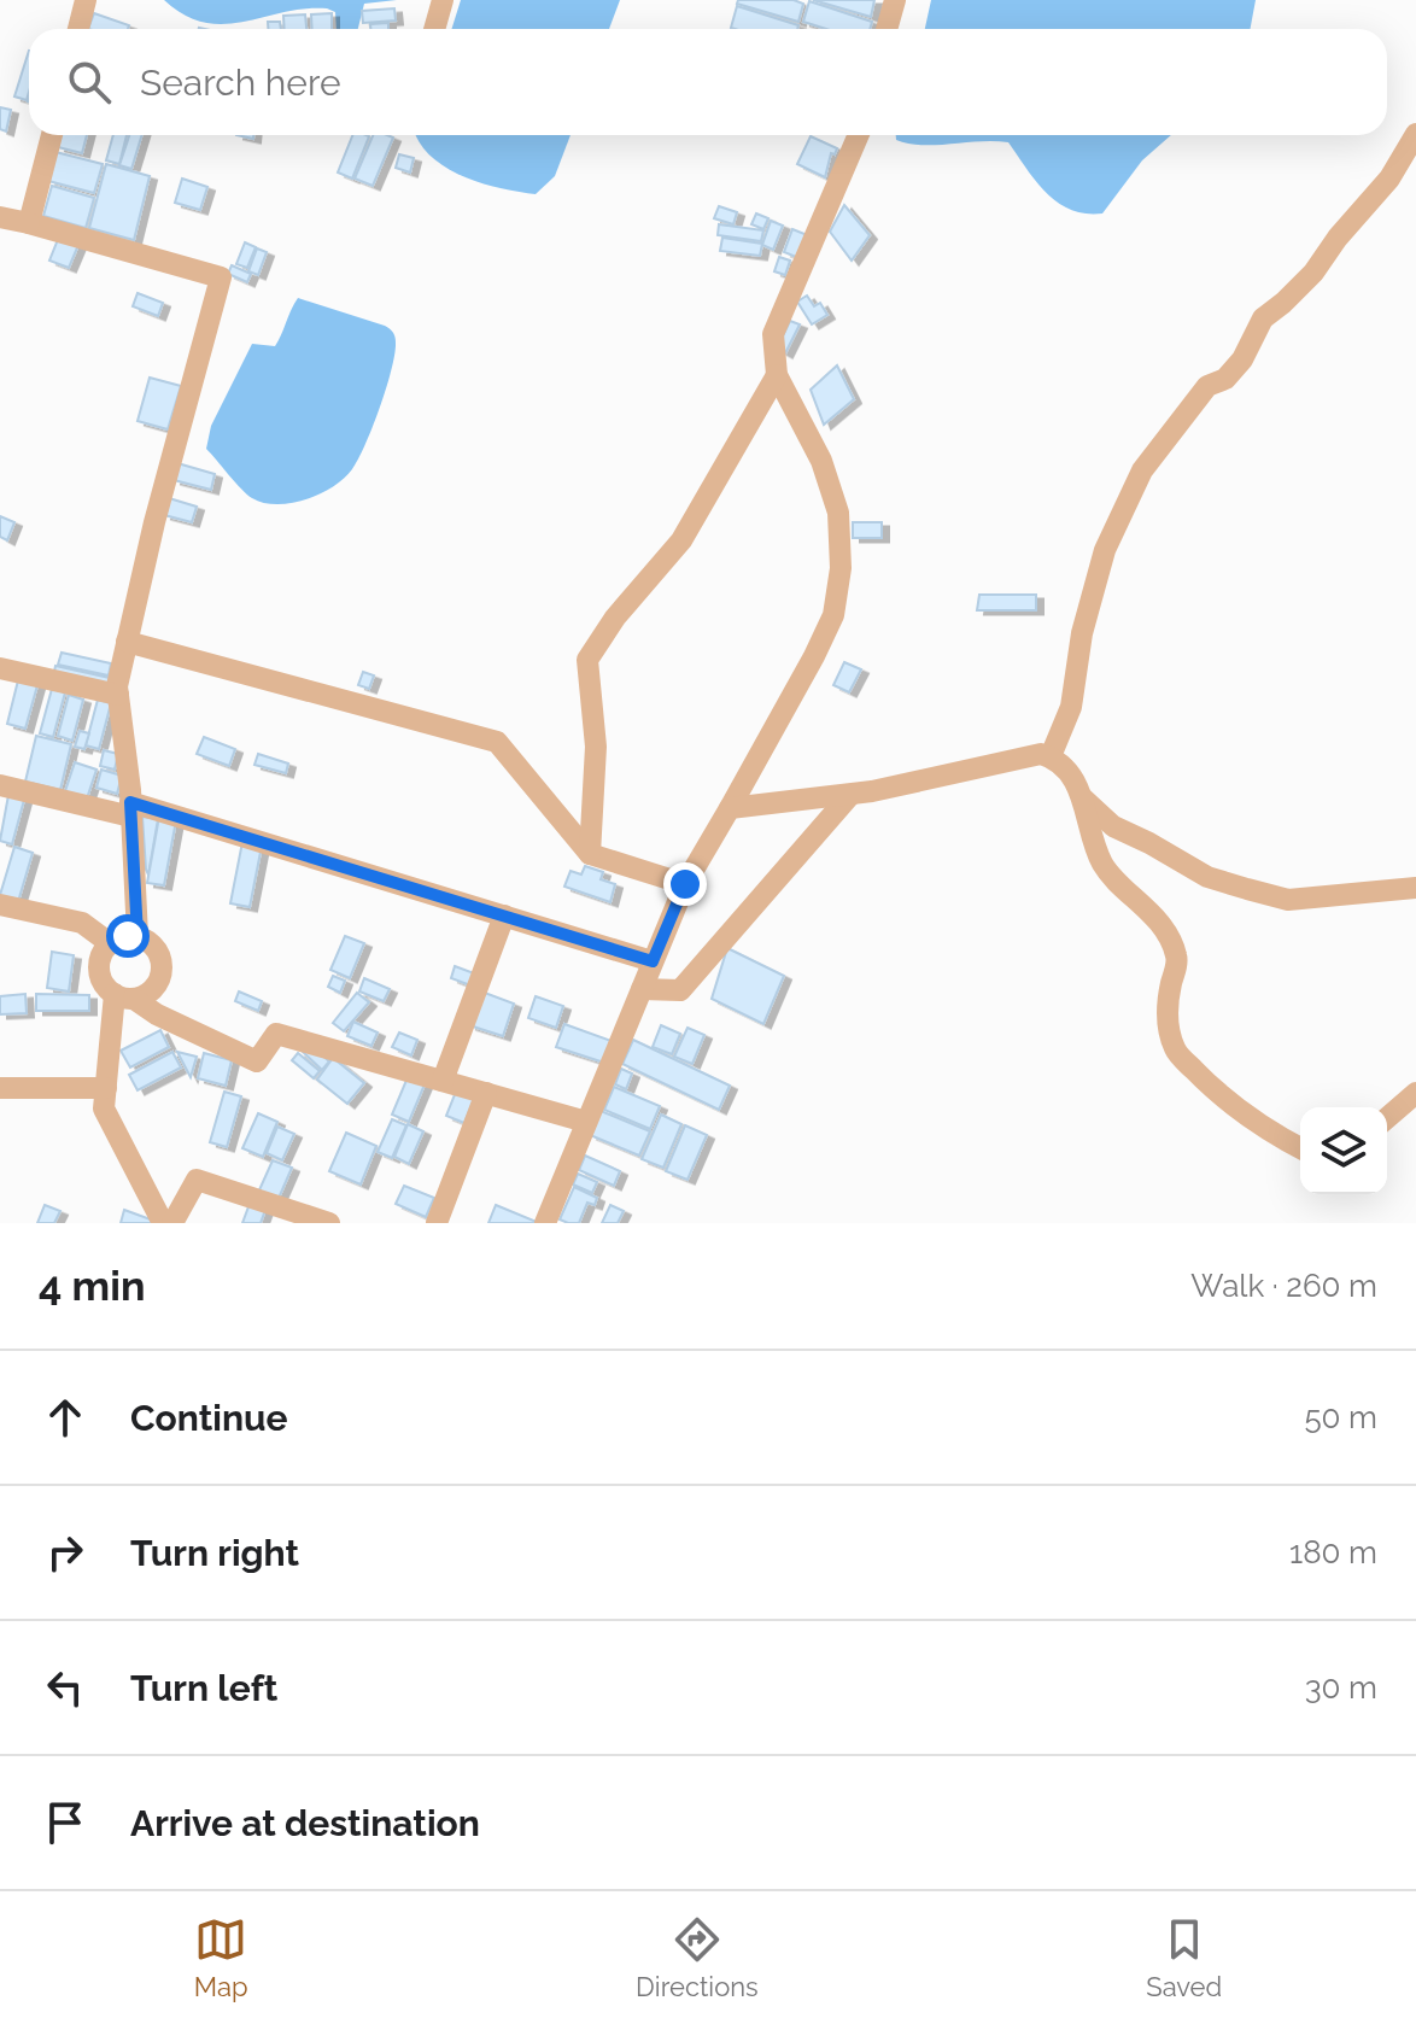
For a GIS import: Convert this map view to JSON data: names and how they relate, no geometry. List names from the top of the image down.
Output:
{
  "page": {
    "search": "Search here",
    "heading": ["4 min", "Walk · 260 m"],
    "list": [
      ["Continue", "50 m"],
      ["Turn right", "180 m"],
      ["Turn left", "30 m"],
      "Arrive at destination"
    ],
    "nav": ["Map", "Directions", "Saved"]
  }
}
